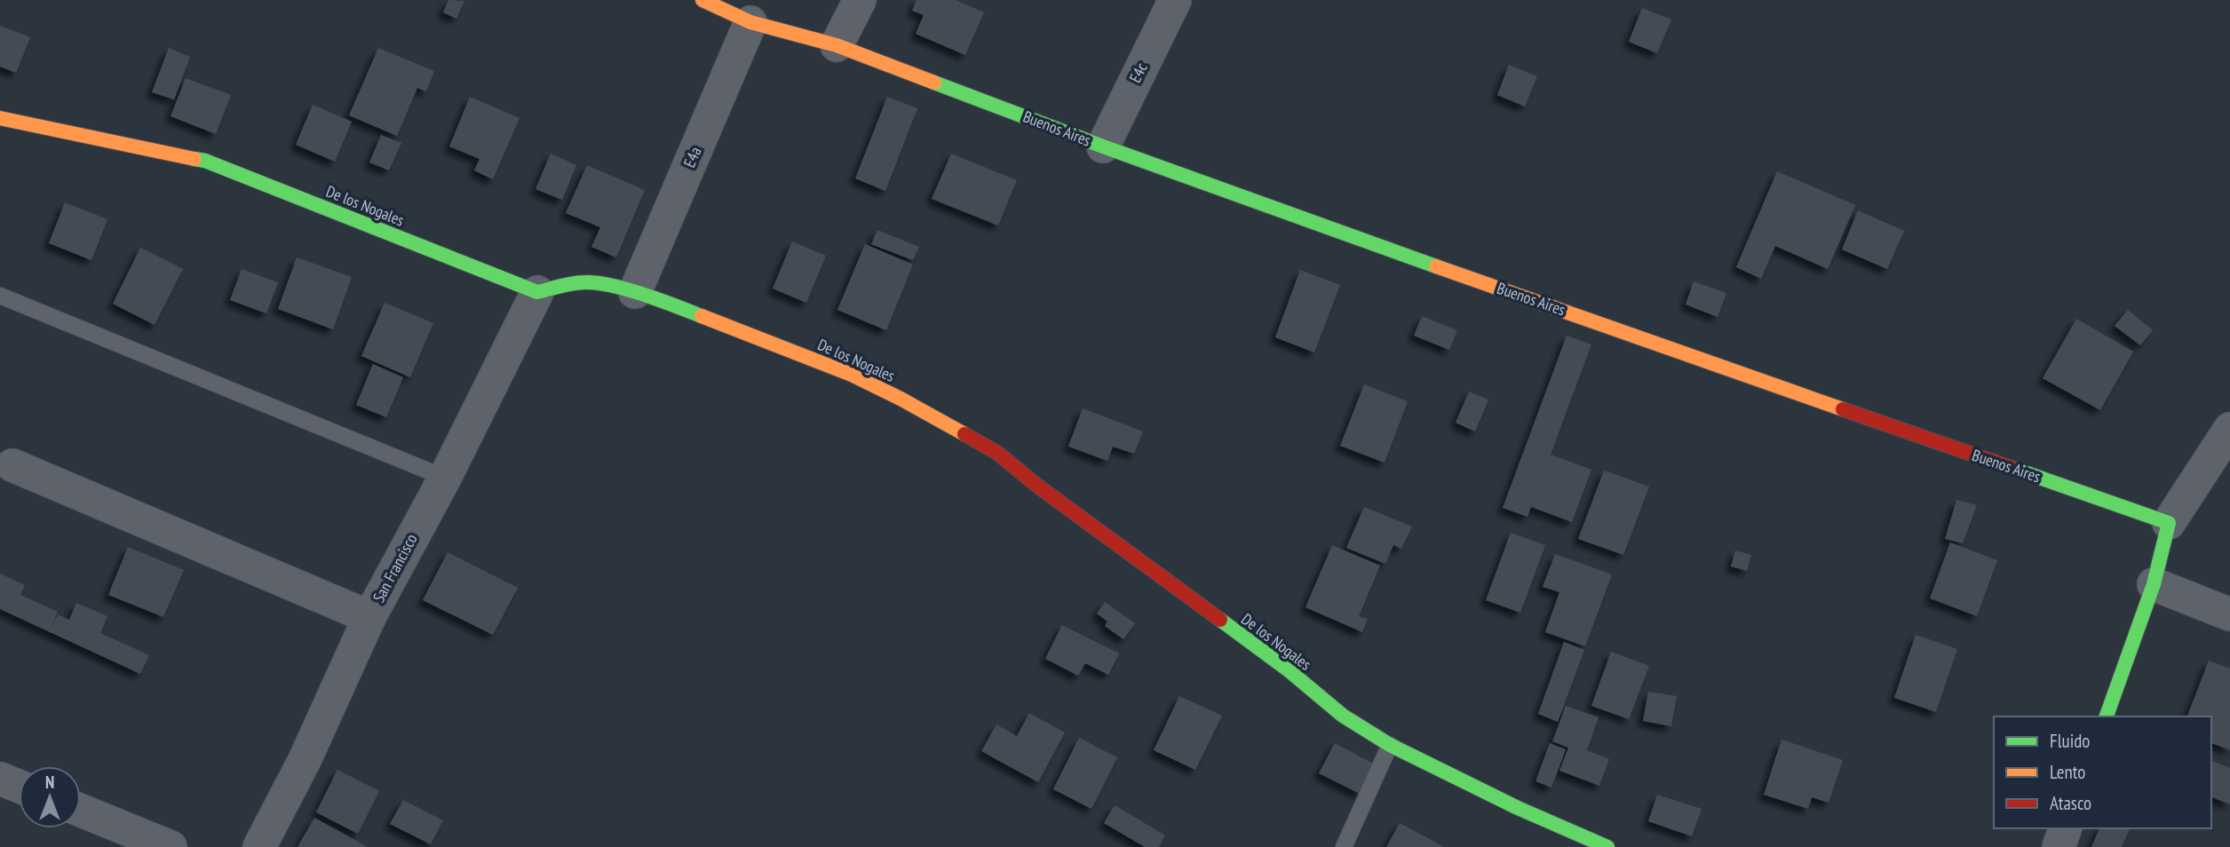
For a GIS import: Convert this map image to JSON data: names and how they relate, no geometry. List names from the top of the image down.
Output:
{
  "streets": {
    "street": [
      "E4c",
      "Buenos Aires",
      "E4a",
      "De los Nogales",
      "San Francisco"
    ]
  },
  "crossings": [
    ["E4c", "Buenos Aires"],
    ["Buenos Aires", "E4a"],
    ["E4a", "De los Nogales"],
    ["De los Nogales", "San Francisco"]
  ],
  "legend": ["Fluido", "Lento", "Atasco"],
  "north": "top"
}
